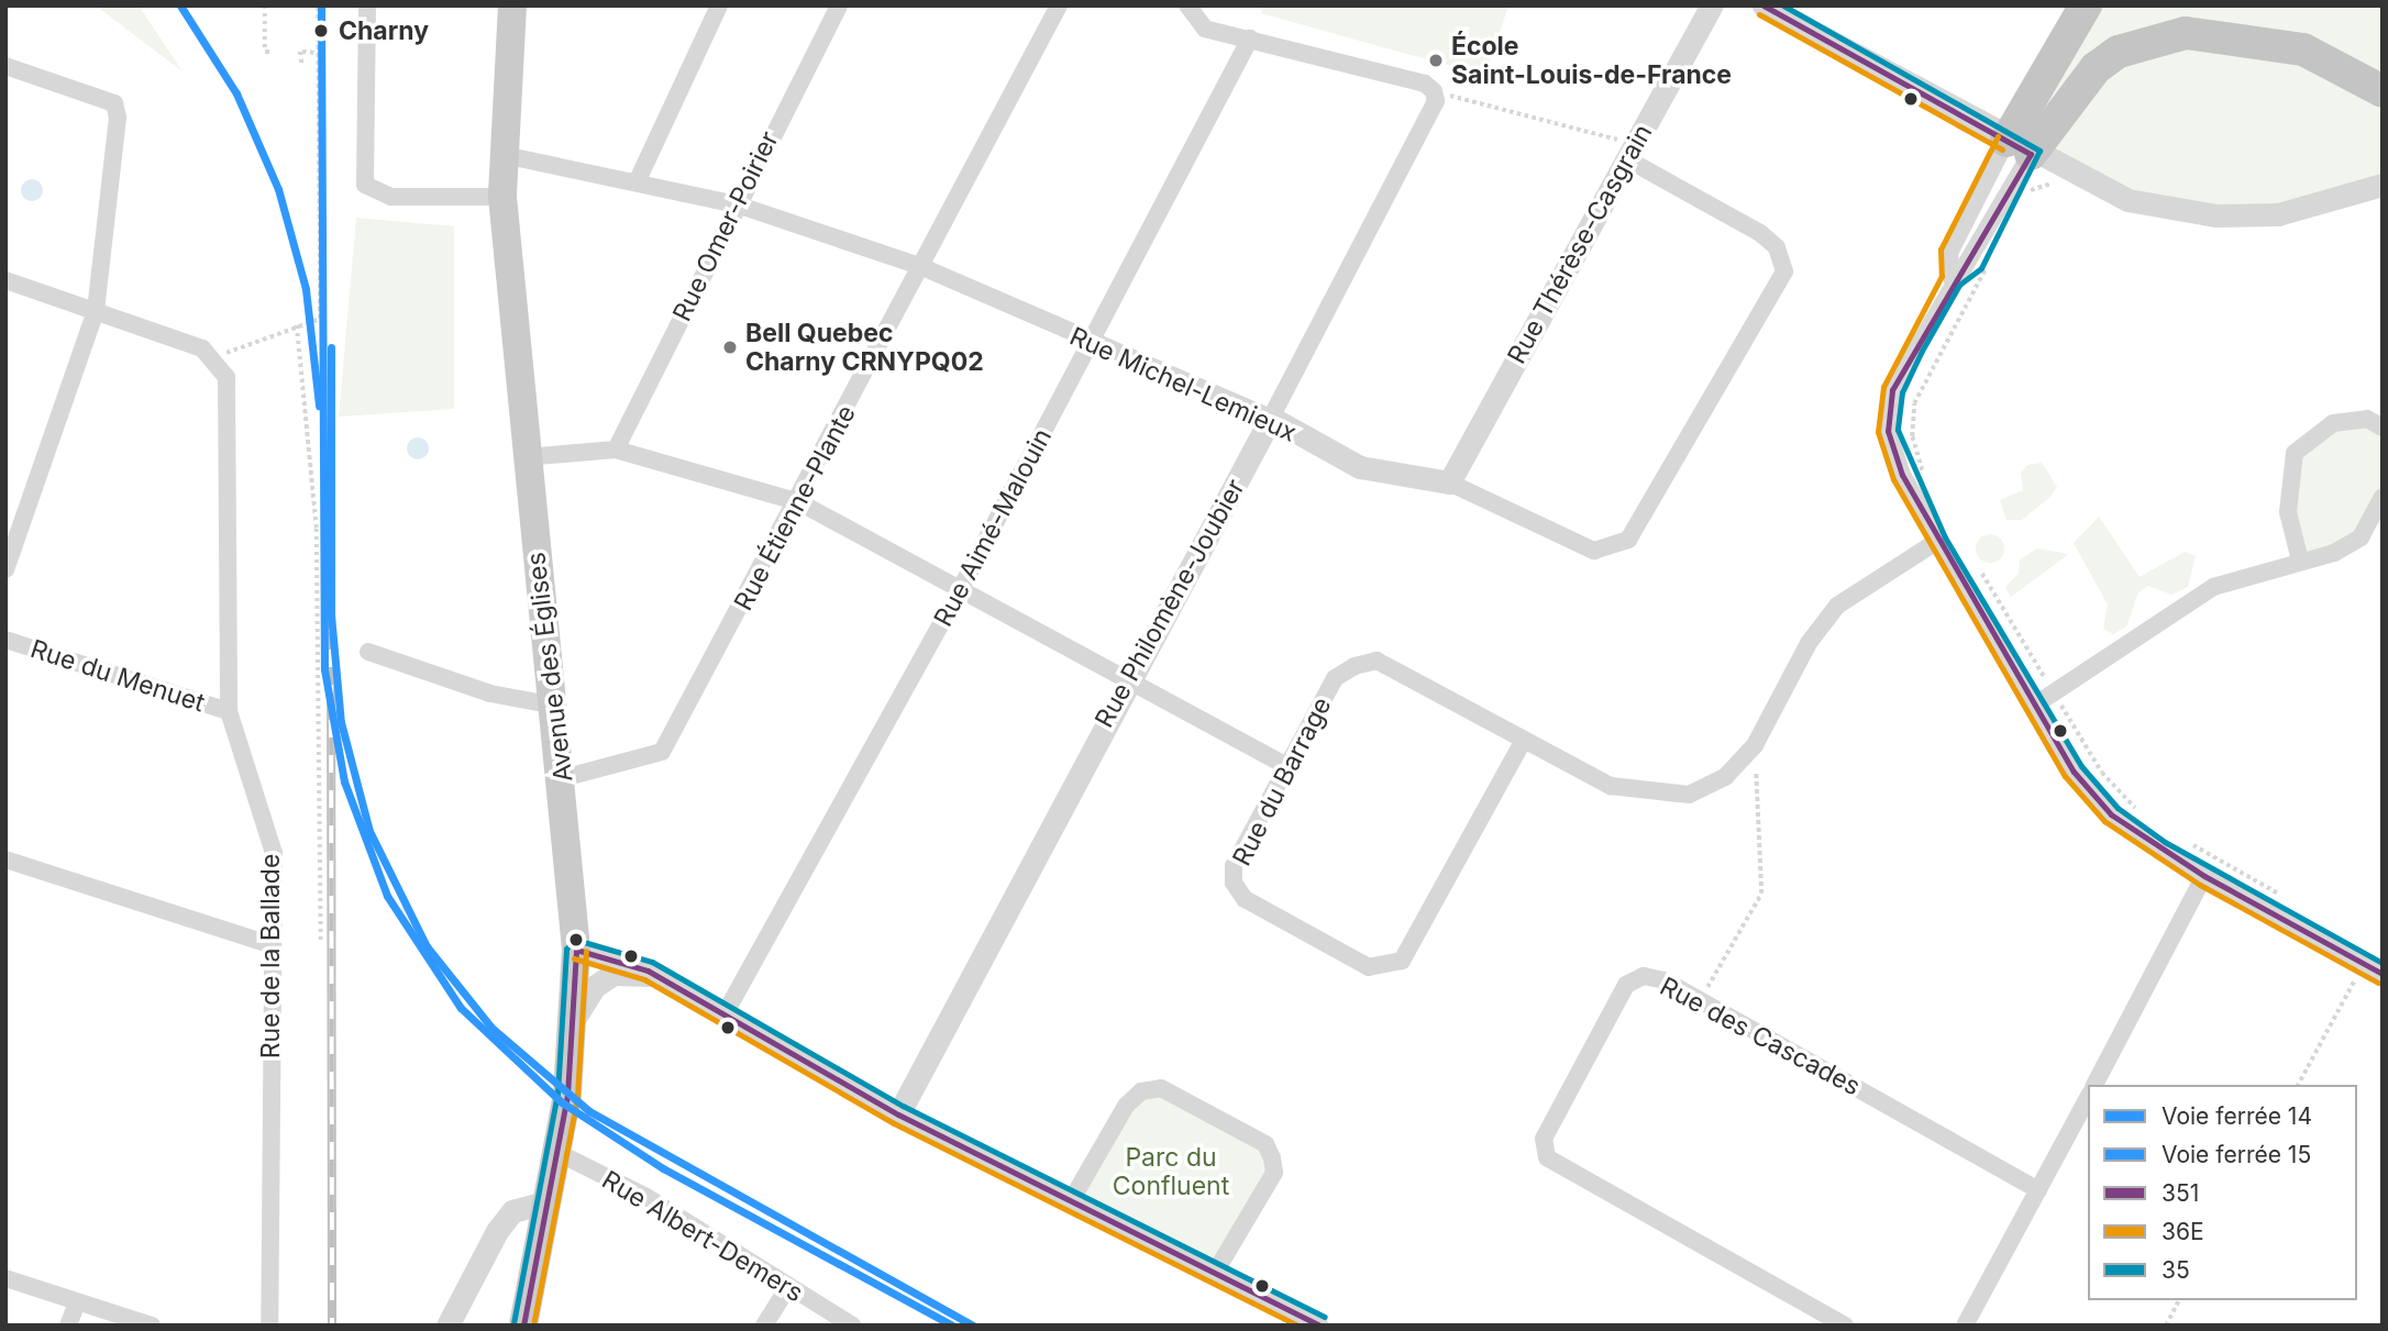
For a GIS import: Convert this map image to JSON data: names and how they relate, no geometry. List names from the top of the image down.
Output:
{
  "streets": {
    "main road": ["Avenue des Églises"],
    "street": [
      "Rue Omer-Poirier",
      "Rue Thérèse-Casgrain",
      "Rue Michel-Lemieux",
      "Rue Étienne-Plante",
      "Rue Aimé-Malouin",
      "Rue Philomène-Joubier",
      "Rue du Menuet",
      "Rue du Barrage",
      "Rue de la Ballade",
      "Rue des Cascades",
      "Rue Albert-Demers"
    ]
  },
  "crossings": [
    ["Rue Omer-Poirier", "Rue Michel-Lemieux"],
    ["Rue Thérèse-Casgrain", "Rue Michel-Lemieux"],
    ["Rue Michel-Lemieux", "Rue Étienne-Plante"],
    ["Rue Michel-Lemieux", "Rue Aimé-Malouin"],
    ["Rue Michel-Lemieux", "Rue Philomène-Joubier"],
    ["Rue Michel-Lemieux", "Avenue des Églises"],
    ["Rue Étienne-Plante", "Avenue des Églises"],
    ["Avenue des Églises", "Rue Albert-Demers"],
    ["Rue du Menuet", "Rue de la Ballade"]
  ],
  "parks": ["Parc du Confluent"],
  "places": ["Charny", "École Saint-Louis-de-France", "Bell Quebec Charny CRNYPQ02"],
  "lines": [
    "rail line 14",
    "rail line 15",
    "transit line 351",
    "transit line 35",
    "transit line 36E"
  ],
  "legend": [
    "Voie ferrée 14",
    "Voie ferrée 15",
    "351",
    "36E",
    "35"
  ]
}
